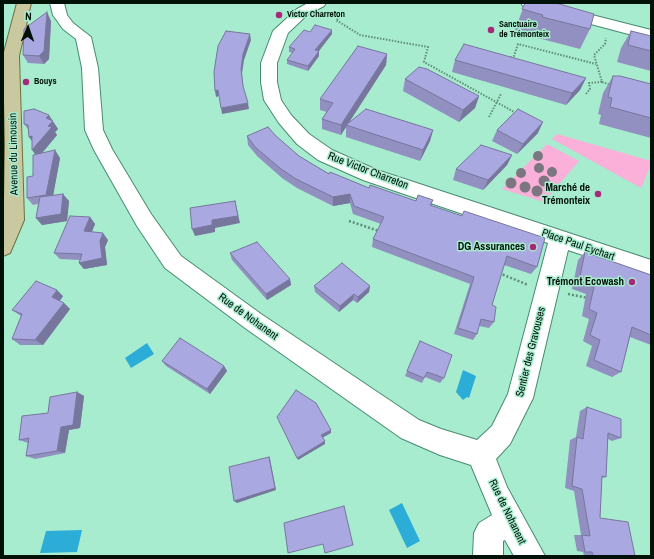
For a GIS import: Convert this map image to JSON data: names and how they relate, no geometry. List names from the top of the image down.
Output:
{
  "streets": {
    "main road": ["Avenue du Limousin"],
    "street": [
      "Rue Victor Charreton",
      "Place Paul Eychart",
      "Rue de Nohanent",
      "Sentier des Gravouses"
    ]
  },
  "crossings": [
    ["Rue Victor Charreton", "Place Paul Eychart"],
    ["Place Paul Eychart", "Sentier des Gravouses"],
    ["Rue de Nohanent", "Sentier des Gravouses"]
  ],
  "places": [
    "Victor Charreton",
    "Sanctuaire de Trémonteix",
    "Bouys",
    "Marché de Trémonteix",
    "DG Assurances",
    "Trémont Ecowash"
  ],
  "north": "top"
}
